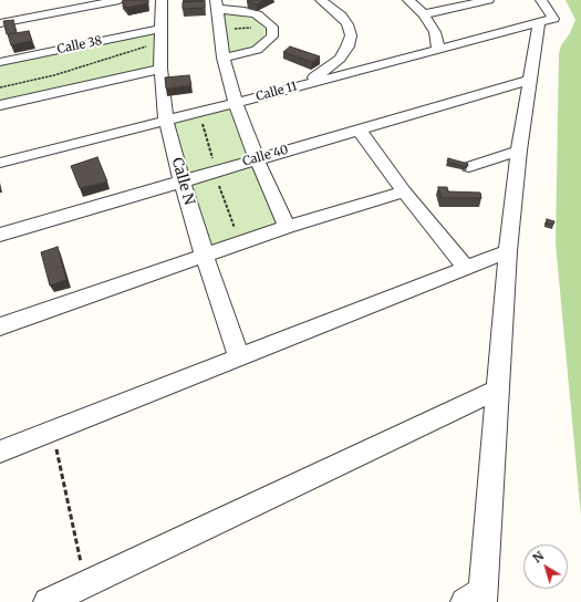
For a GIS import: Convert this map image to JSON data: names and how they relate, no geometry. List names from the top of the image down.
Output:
{
  "streets": {
    "street": [
      "Calle 38",
      "Calle 11",
      "Calle 40",
      "Calle N"
    ]
  },
  "crossings": [
    ["Calle 38", "Calle N"],
    ["Calle 11", "Calle N"],
    ["Calle 40", "Calle N"]
  ],
  "north": "top left"
}
